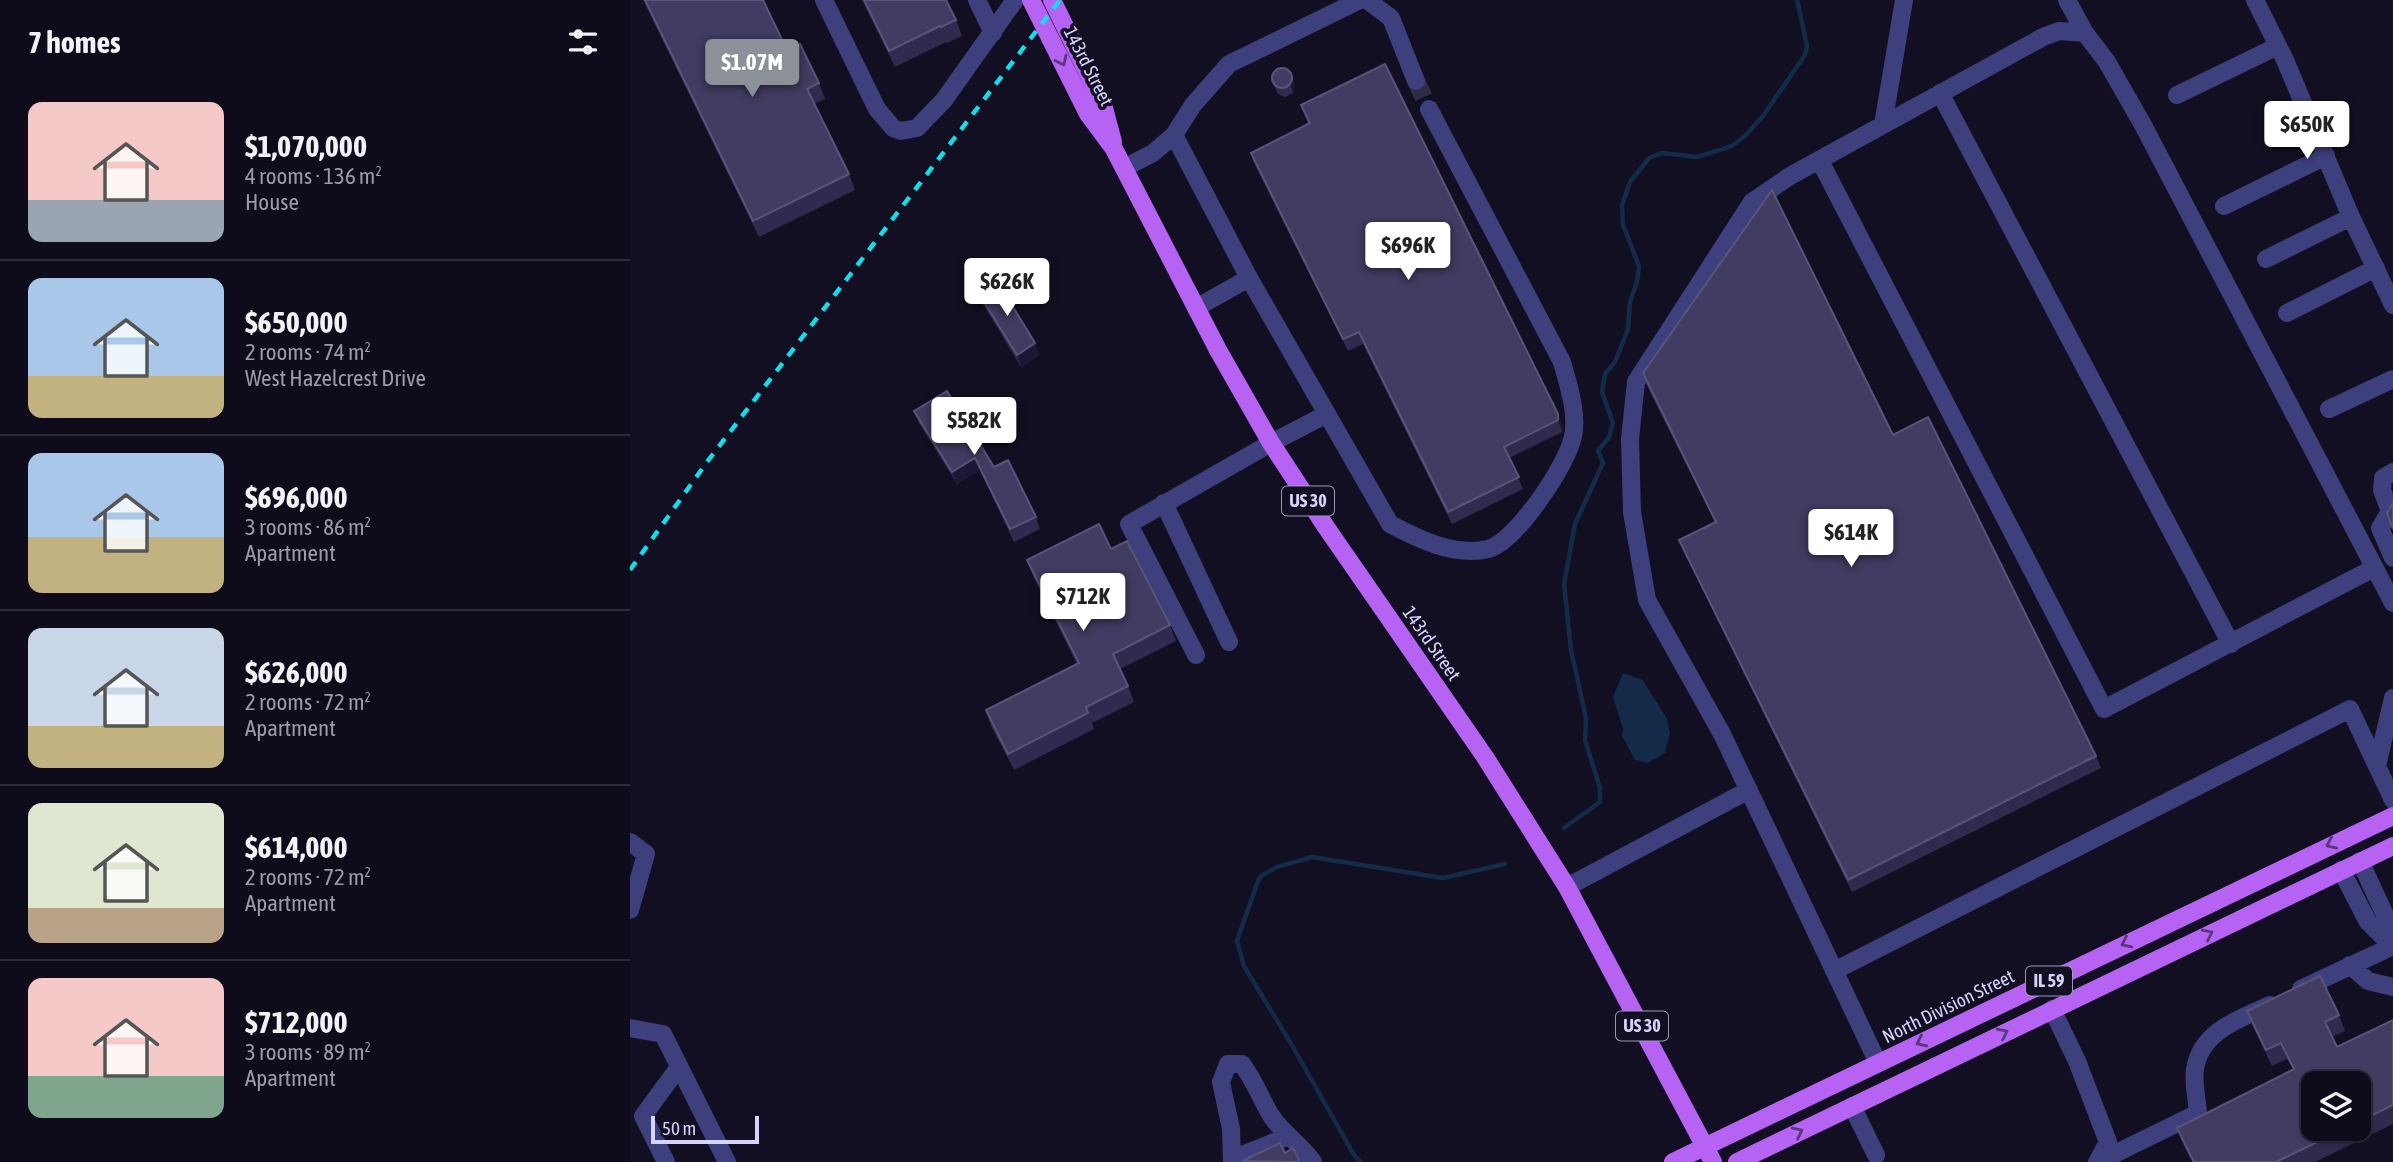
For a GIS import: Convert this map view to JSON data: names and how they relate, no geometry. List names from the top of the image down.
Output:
{
  "streets": {
    "main road": [
      "143rd Street",
      "US 30",
      "IL 59",
      "North Division Street"
    ]
  },
  "crossings": [
    ["143rd Street", "North Division Street"]
  ],
  "scale_bar": "50 m",
  "page": {
    "heading": "7 homes",
    "price": [
      "$1.07M",
      "$650K",
      "$696K",
      "$626K",
      "$582K",
      "$614K",
      "$712K"
    ],
    "list": [
      {
        "name": "$1,070,000",
        "note": "4 rooms · 136 m² · House"
      },
      {
        "name": "$650,000",
        "note": "2 rooms · 74 m² · West Hazelcrest Drive"
      },
      {
        "name": "$696,000",
        "note": "3 rooms · 86 m² · Apartment"
      },
      {
        "name": "$626,000",
        "note": "2 rooms · 72 m² · Apartment"
      },
      {
        "name": "$614,000",
        "note": "2 rooms · 72 m² · Apartment"
      },
      {
        "name": "$712,000",
        "note": "3 rooms · 89 m² · Apartment"
      }
    ],
    "scale": "50 m"
  }
}
